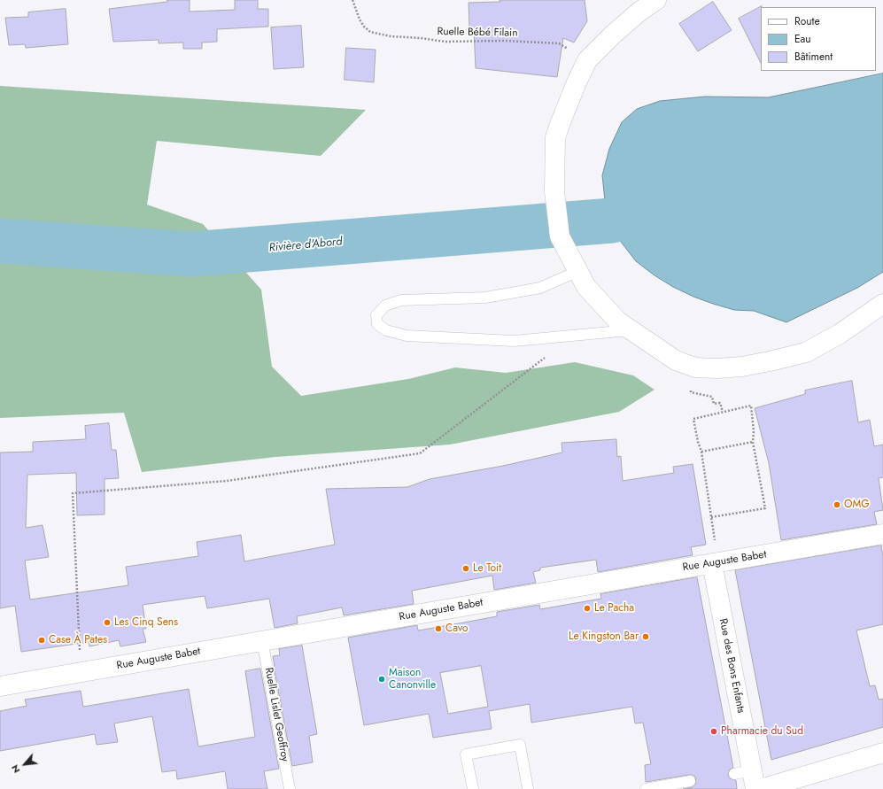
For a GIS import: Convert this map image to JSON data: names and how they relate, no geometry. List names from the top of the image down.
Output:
{
  "streets": {
    "street": ["Rue Auguste Babet", "Rue des Bons Enfants"],
    "lane": ["Ruelle Lislet Geoffroy"],
    "path": ["Ruelle Bébé Filain"]
  },
  "crossings": [
    ["Rue Auguste Babet", "Rue des Bons Enfants"],
    ["Rue Auguste Babet", "Ruelle Lislet Geoffroy"]
  ],
  "water": ["Rivière d'Abord"],
  "places": [
    "OMG",
    "Le Toit",
    "Le Pacha",
    "Les Cinq Sens",
    "Cavo",
    "Le Kingston Bar",
    "Case À Pates",
    "Maison Canonville",
    "Pharmacie du Sud"
  ],
  "legend": ["Route", "Eau", "Bâtiment"],
  "north": "bottom left"
}
